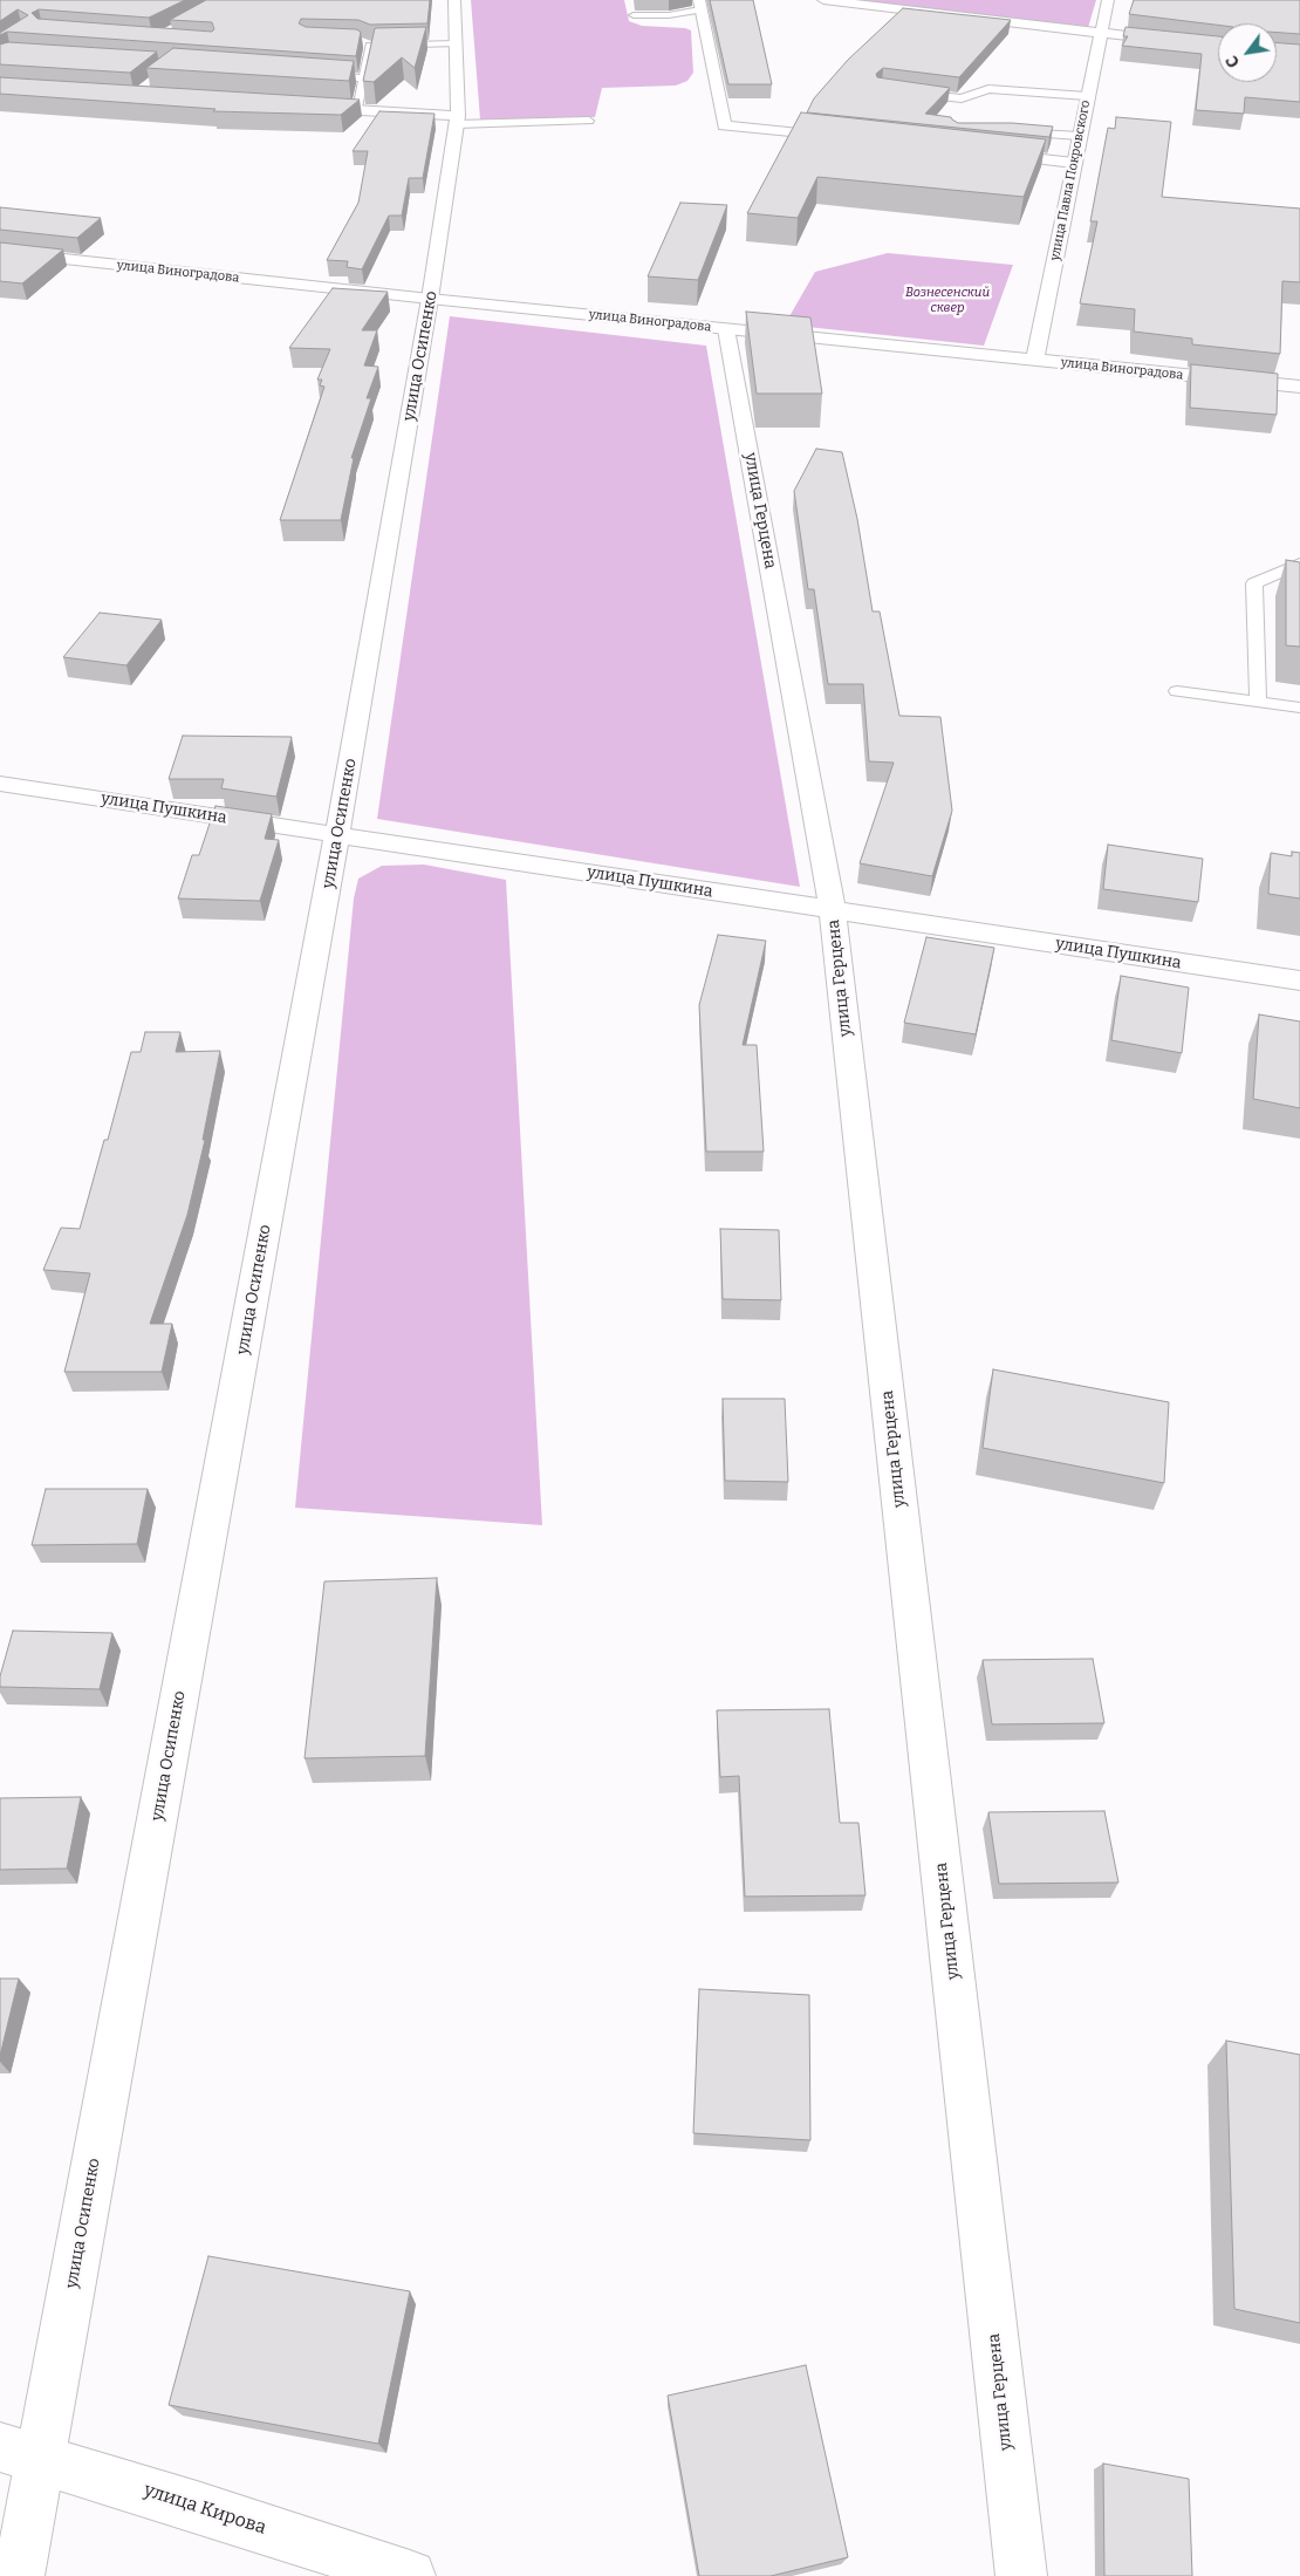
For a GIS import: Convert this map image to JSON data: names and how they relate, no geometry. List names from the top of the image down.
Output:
{
  "streets": {
    "street": [
      "улица Павла Покровского",
      "улица Виноградова",
      "улица Осипенко",
      "улица Герцена",
      "улица Пушкина",
      "улица Кирова"
    ]
  },
  "crossings": [
    ["улица Павла Покровского", "улица Виноградова"],
    ["улица Виноградова", "улица Осипенко"],
    ["улица Виноградова", "улица Герцена"],
    ["улица Осипенко", "улица Пушкина"],
    ["улица Осипенко", "улица Кирова"],
    ["улица Герцена", "улица Пушкина"]
  ],
  "parks": ["Вознесенский сквер"],
  "north": "bottom left"
}
